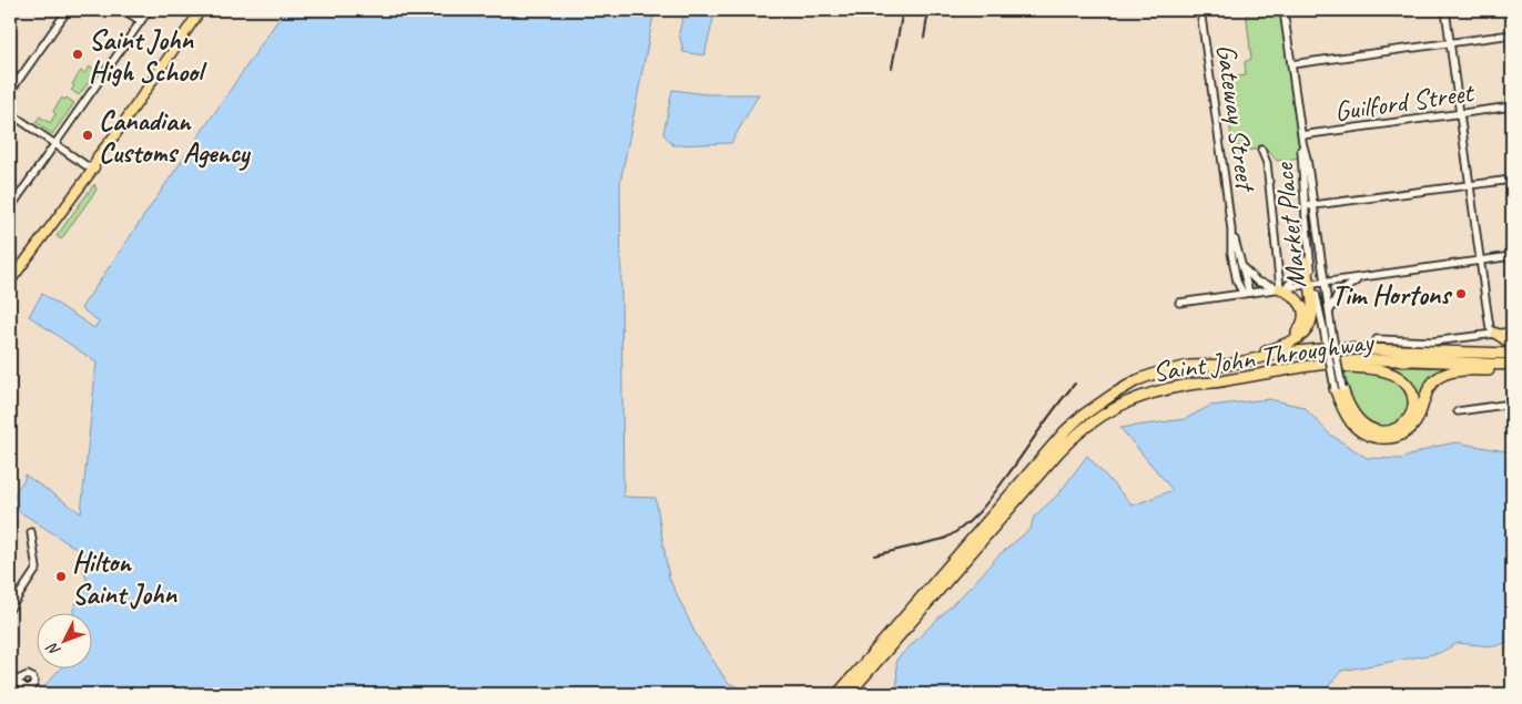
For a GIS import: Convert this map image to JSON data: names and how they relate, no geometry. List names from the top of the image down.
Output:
{
  "streets": {
    "highway": ["Saint John Throughway"],
    "street": ["Guilford Street", "Gateway Street", "Market Place"]
  },
  "crossings": [
    ["Guilford Street", "Market Place"]
  ],
  "places": [
    "Saint John High School",
    "Canadian Customs Agency",
    "Tim Hortons",
    "Hilton Saint John"
  ],
  "north": "bottom left"
}
